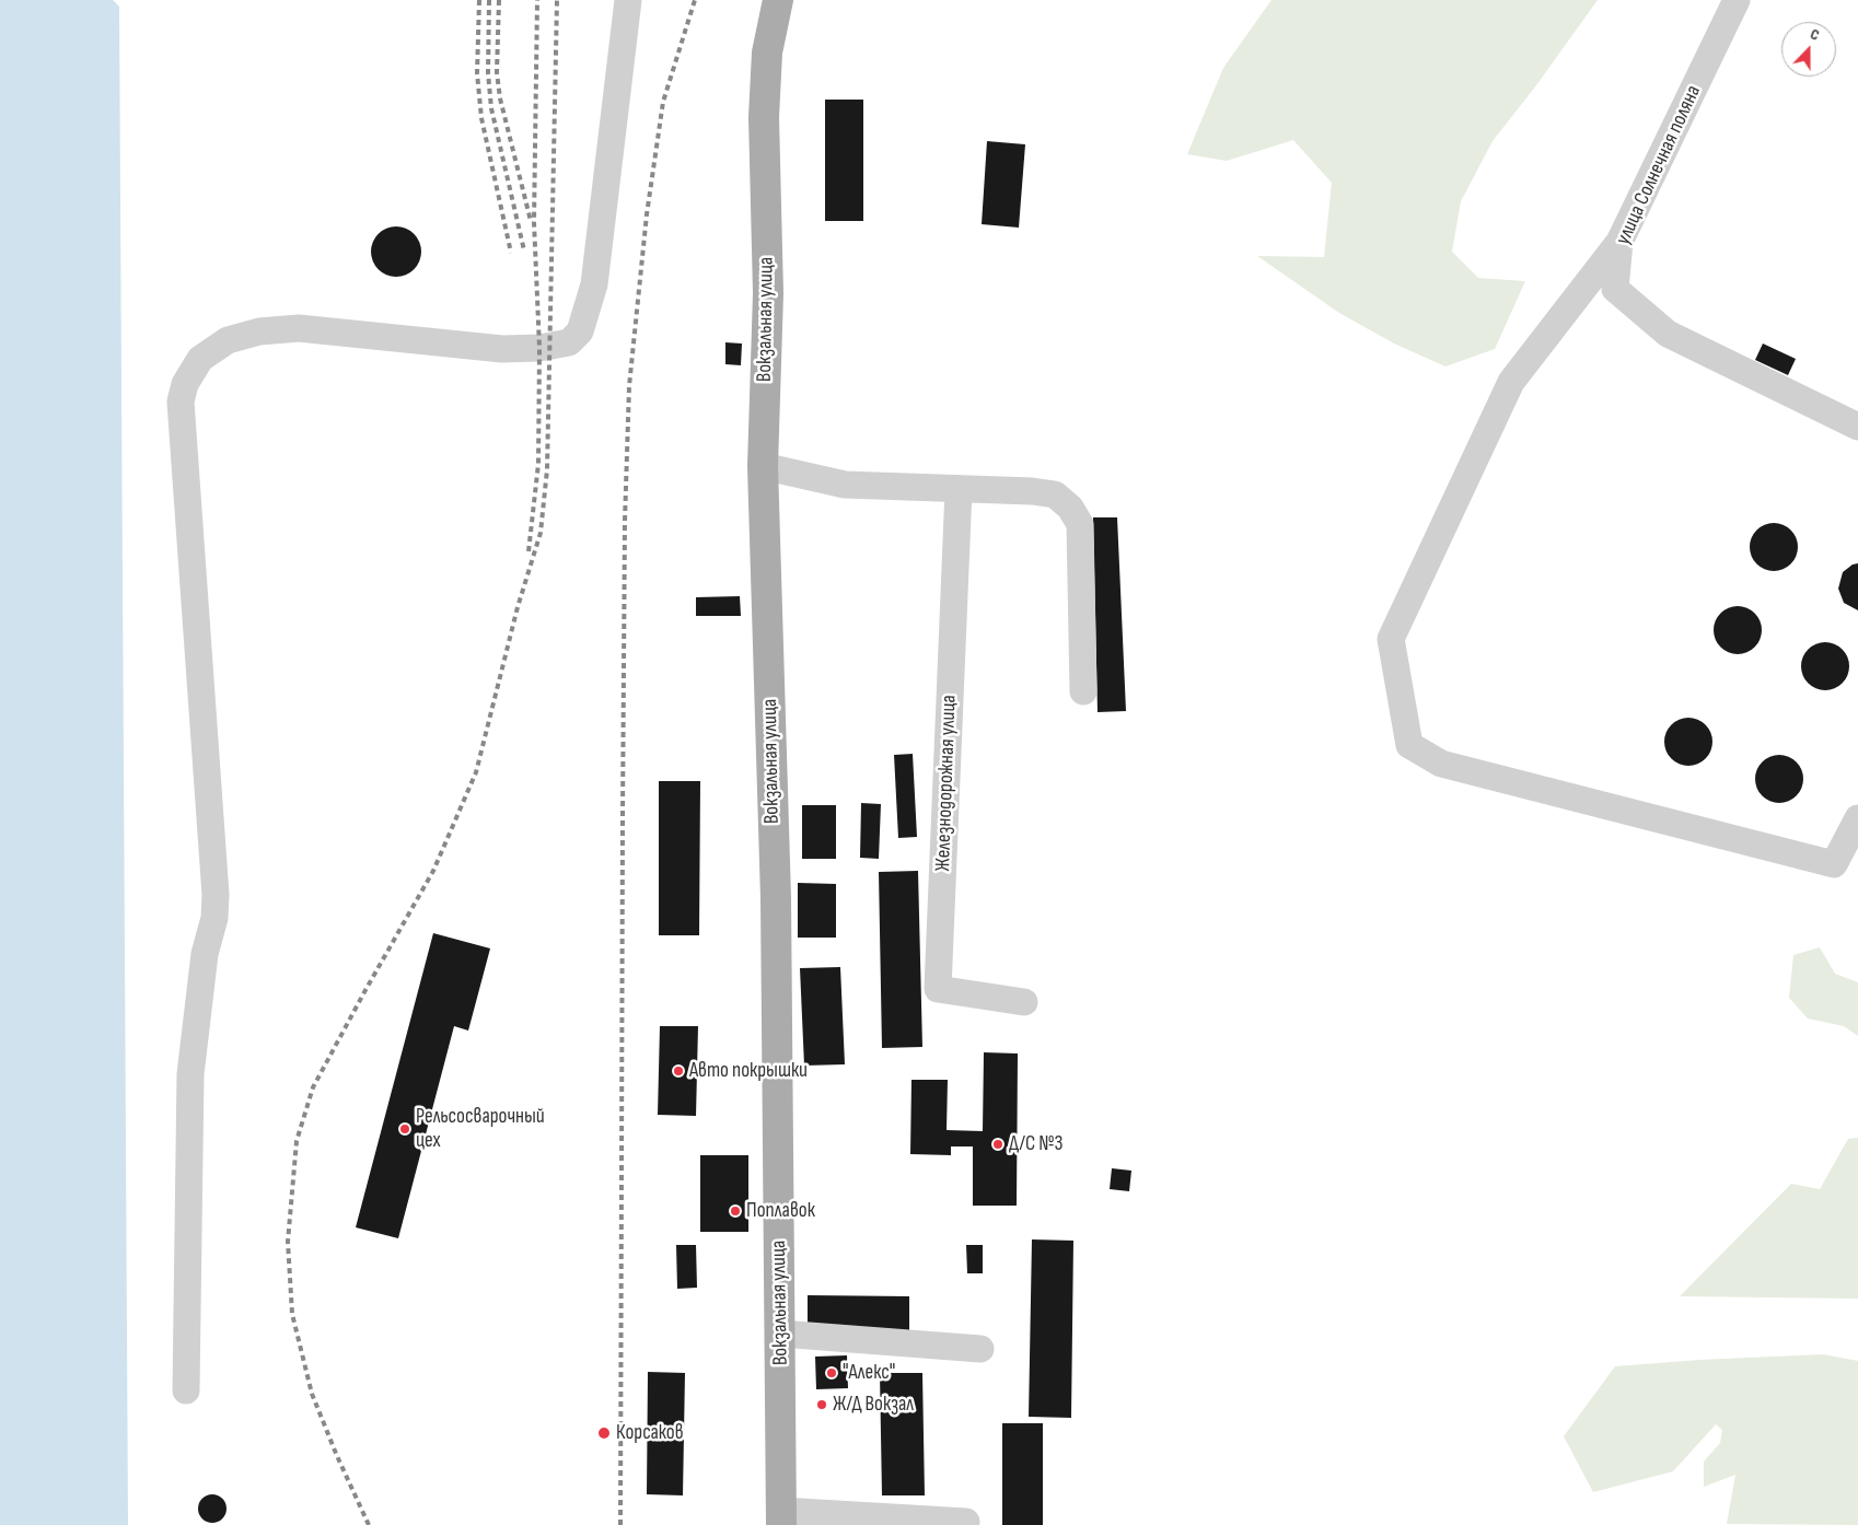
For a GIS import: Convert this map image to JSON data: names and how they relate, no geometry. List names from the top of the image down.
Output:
{
  "streets": {
    "main road": ["Вокзальная улица"],
    "street": ["улица Солнечная поляна", "Железнодорожная улица"]
  },
  "places": [
    "Авто покрышки",
    "Рельсосварочный цех",
    "Д/С №3",
    "Поплавок",
    "\"Алекс\"",
    "Ж/Д Вокзал",
    "Корсаков"
  ],
  "north": "top"
}
